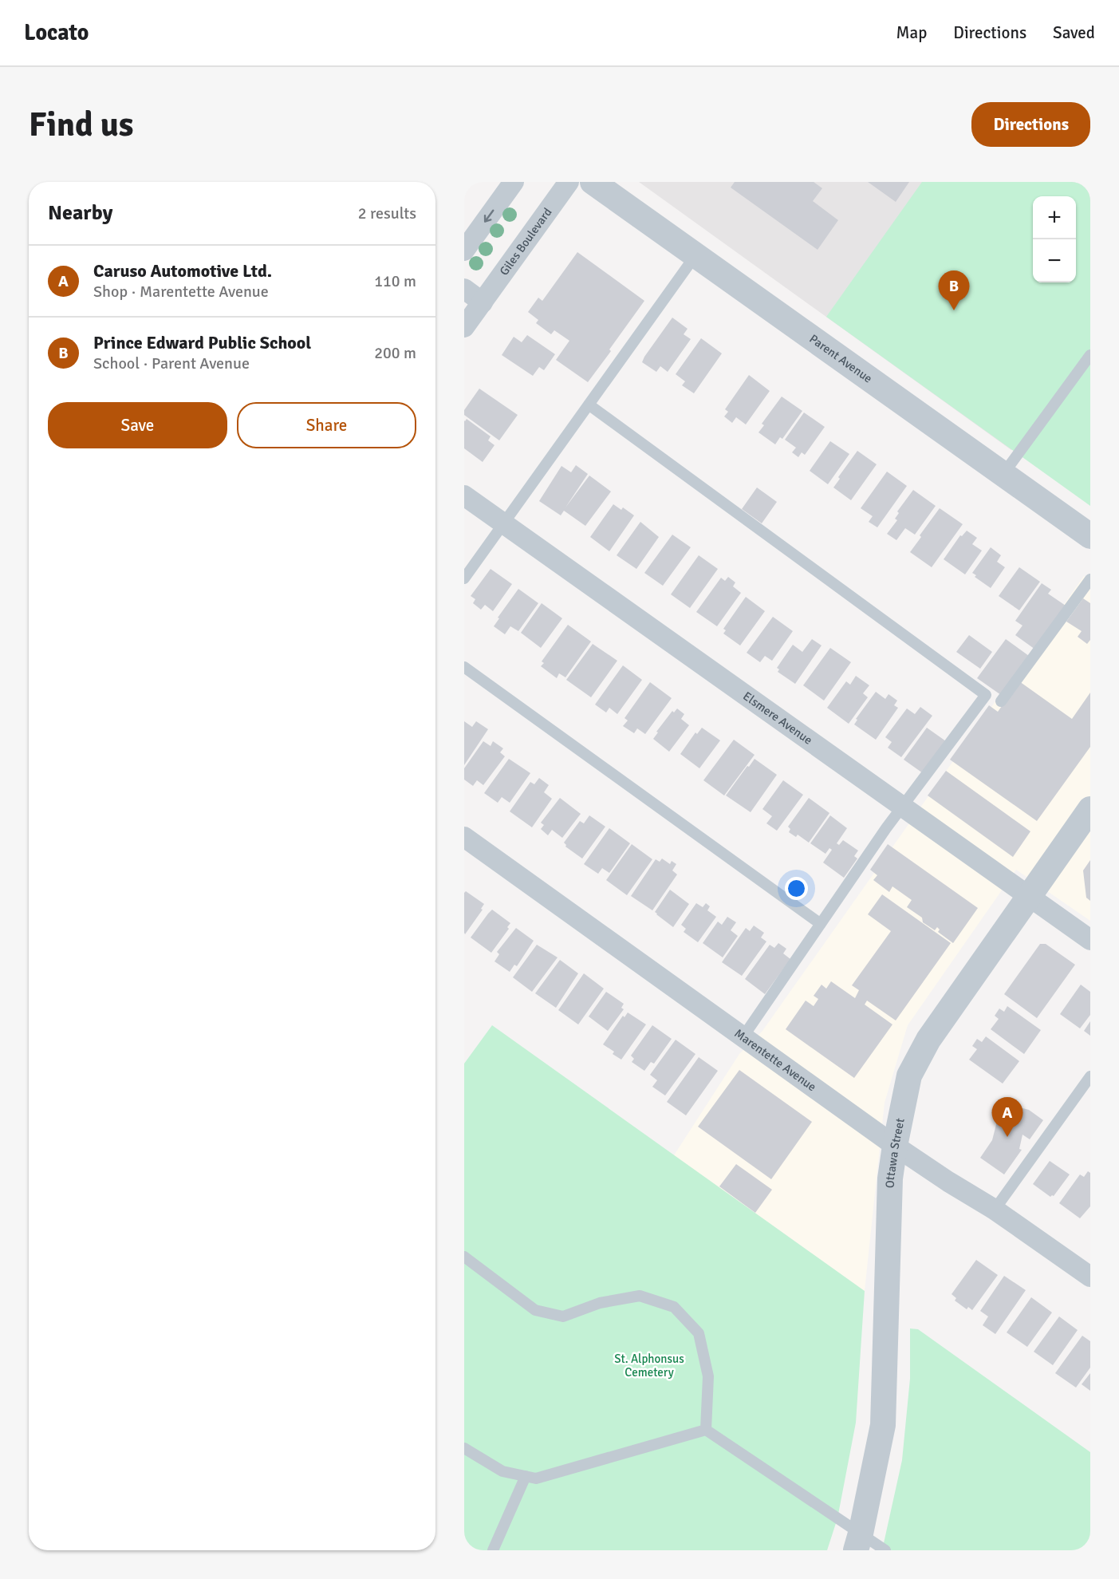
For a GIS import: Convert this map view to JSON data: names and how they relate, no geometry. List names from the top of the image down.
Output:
{
  "streets": {
    "street": [
      "Giles Boulevard",
      "Parent Avenue",
      "Elsmere Avenue",
      "Marentette Avenue",
      "Ottawa Street"
    ]
  },
  "crossings": [
    ["Elsmere Avenue", "Ottawa Street"],
    ["Marentette Avenue", "Ottawa Street"]
  ],
  "parks": ["St. Alphonsus Cemetery"],
  "page": {
    "header": "Locato",
    "nav": ["Map", "Directions", "Saved"],
    "buttons": [
      "Directions",
      ["Save", "Share"]
    ],
    "title": "Find us",
    "heading": ["Nearby", "2 results"],
    "map_buttons": ["+", "−"],
    "list": [
      {
        "mark": "A",
        "name": "Caruso Automotive Ltd.",
        "note": "Shop · Marentette Avenue",
        "value": "110 m"
      },
      {
        "mark": "B",
        "name": "Prince Edward Public School",
        "note": "School · Parent Avenue",
        "value": "200 m"
      }
    ],
    "pins": ["B", "A"]
  }
}
